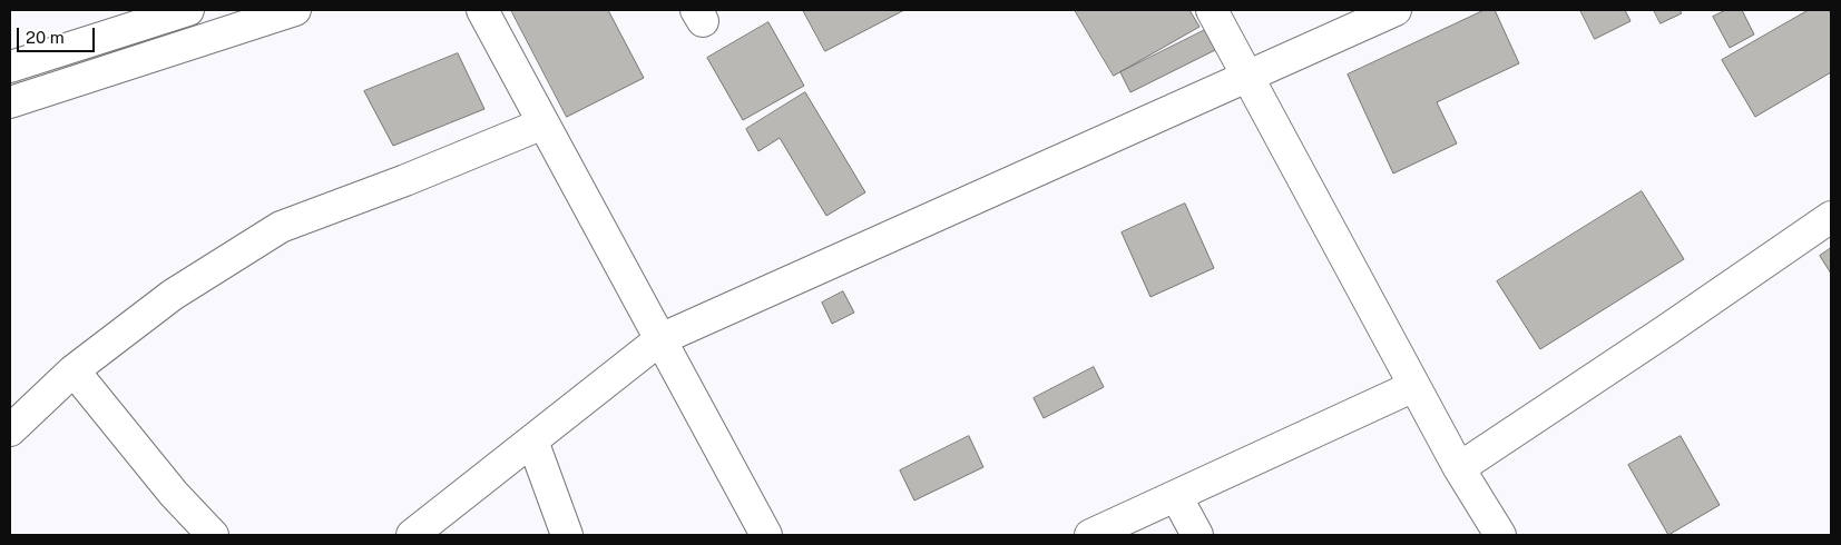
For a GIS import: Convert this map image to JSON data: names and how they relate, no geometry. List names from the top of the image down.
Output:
{
  "scale_bar": "20 m"
}
